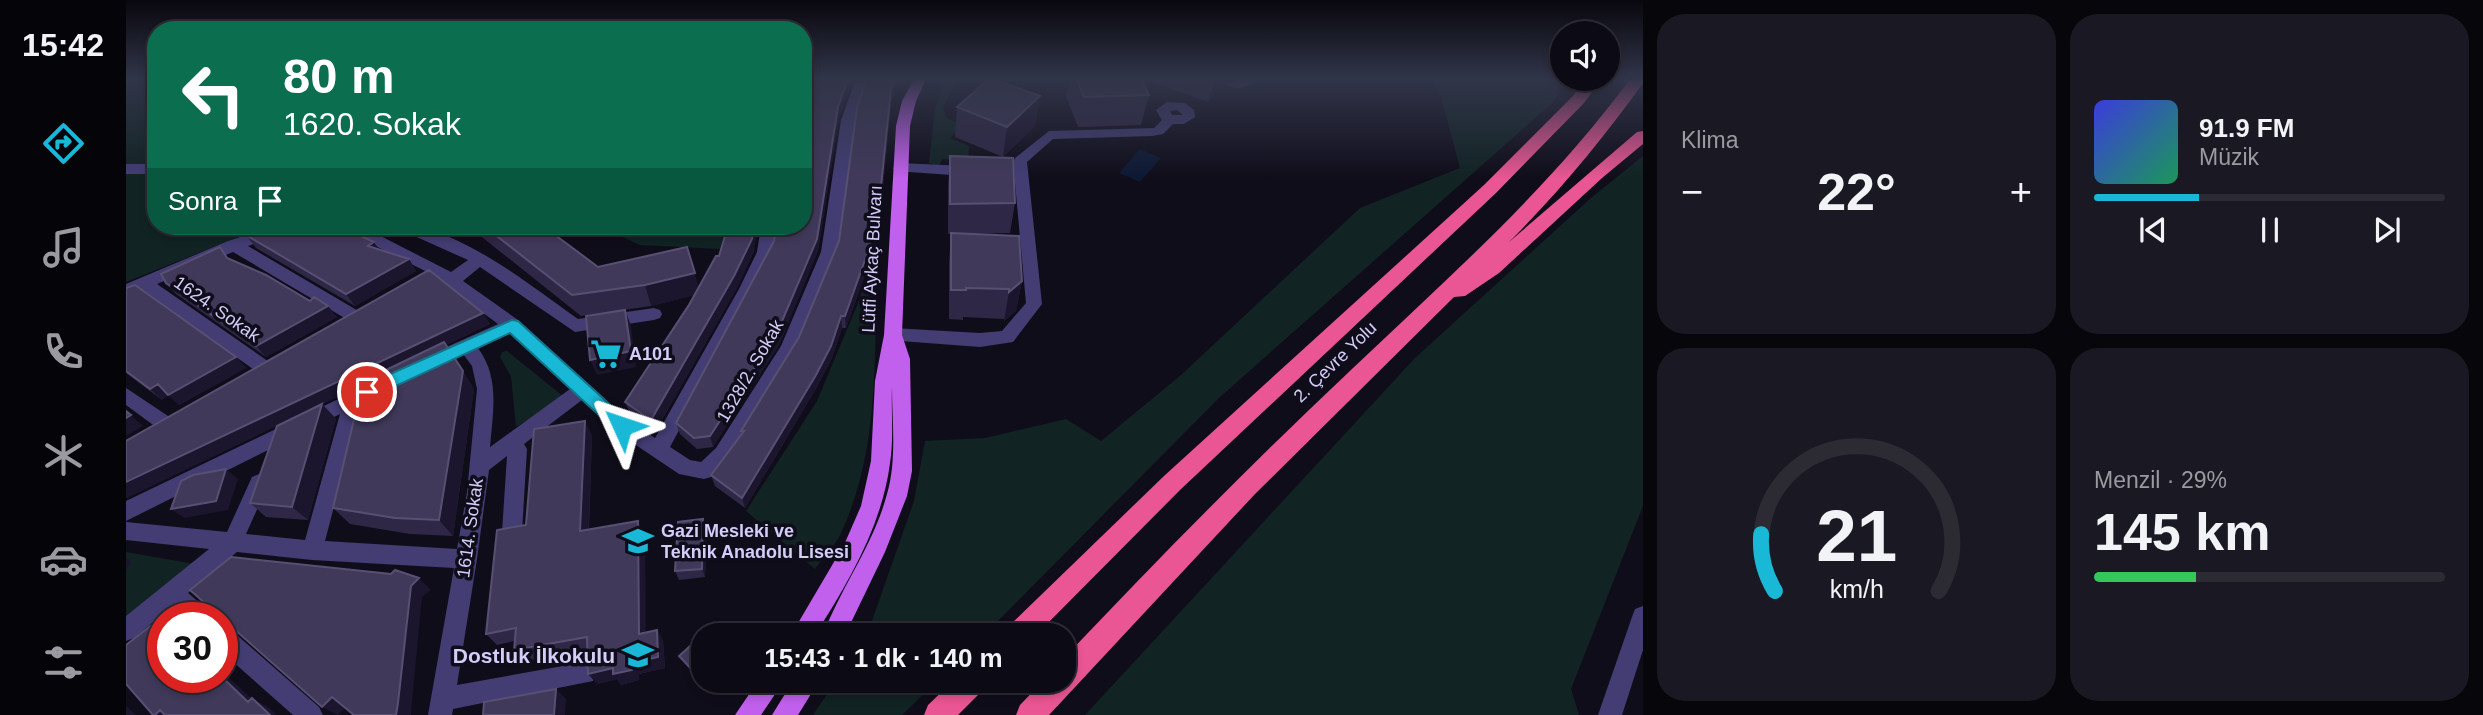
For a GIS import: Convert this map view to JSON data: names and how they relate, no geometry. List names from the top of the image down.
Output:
{
  "streets": {
    "highway": ["2. Çevre Yolu"],
    "main road": ["Lütfi Aykaç Bulvarı"],
    "street": ["1624. Sokak", "1328/2. Sokak", "1614. Sokak"]
  },
  "places": {
    "supermarket": ["A101"],
    "school or university": ["Gazi Mesleki ve Teknik Anadolu Lisesi", "Dostluk İlkokulu"]
  },
  "page": {
    "tabs": "15:42",
    "tile": [
      "Klima",
      ["Menzil · 29%", "145 km"]
    ],
    "turn": ["80 m", "1620. Sokak"],
    "song": ["91.9 FM", "Müzik"],
    "heat": ["−", "22°", "+"],
    "then": "Sonra",
    "limit": "30",
    "trip": "15:43 · 1 dk · 140 m",
    "gauge": ["21", "km/h"]
  }
}
